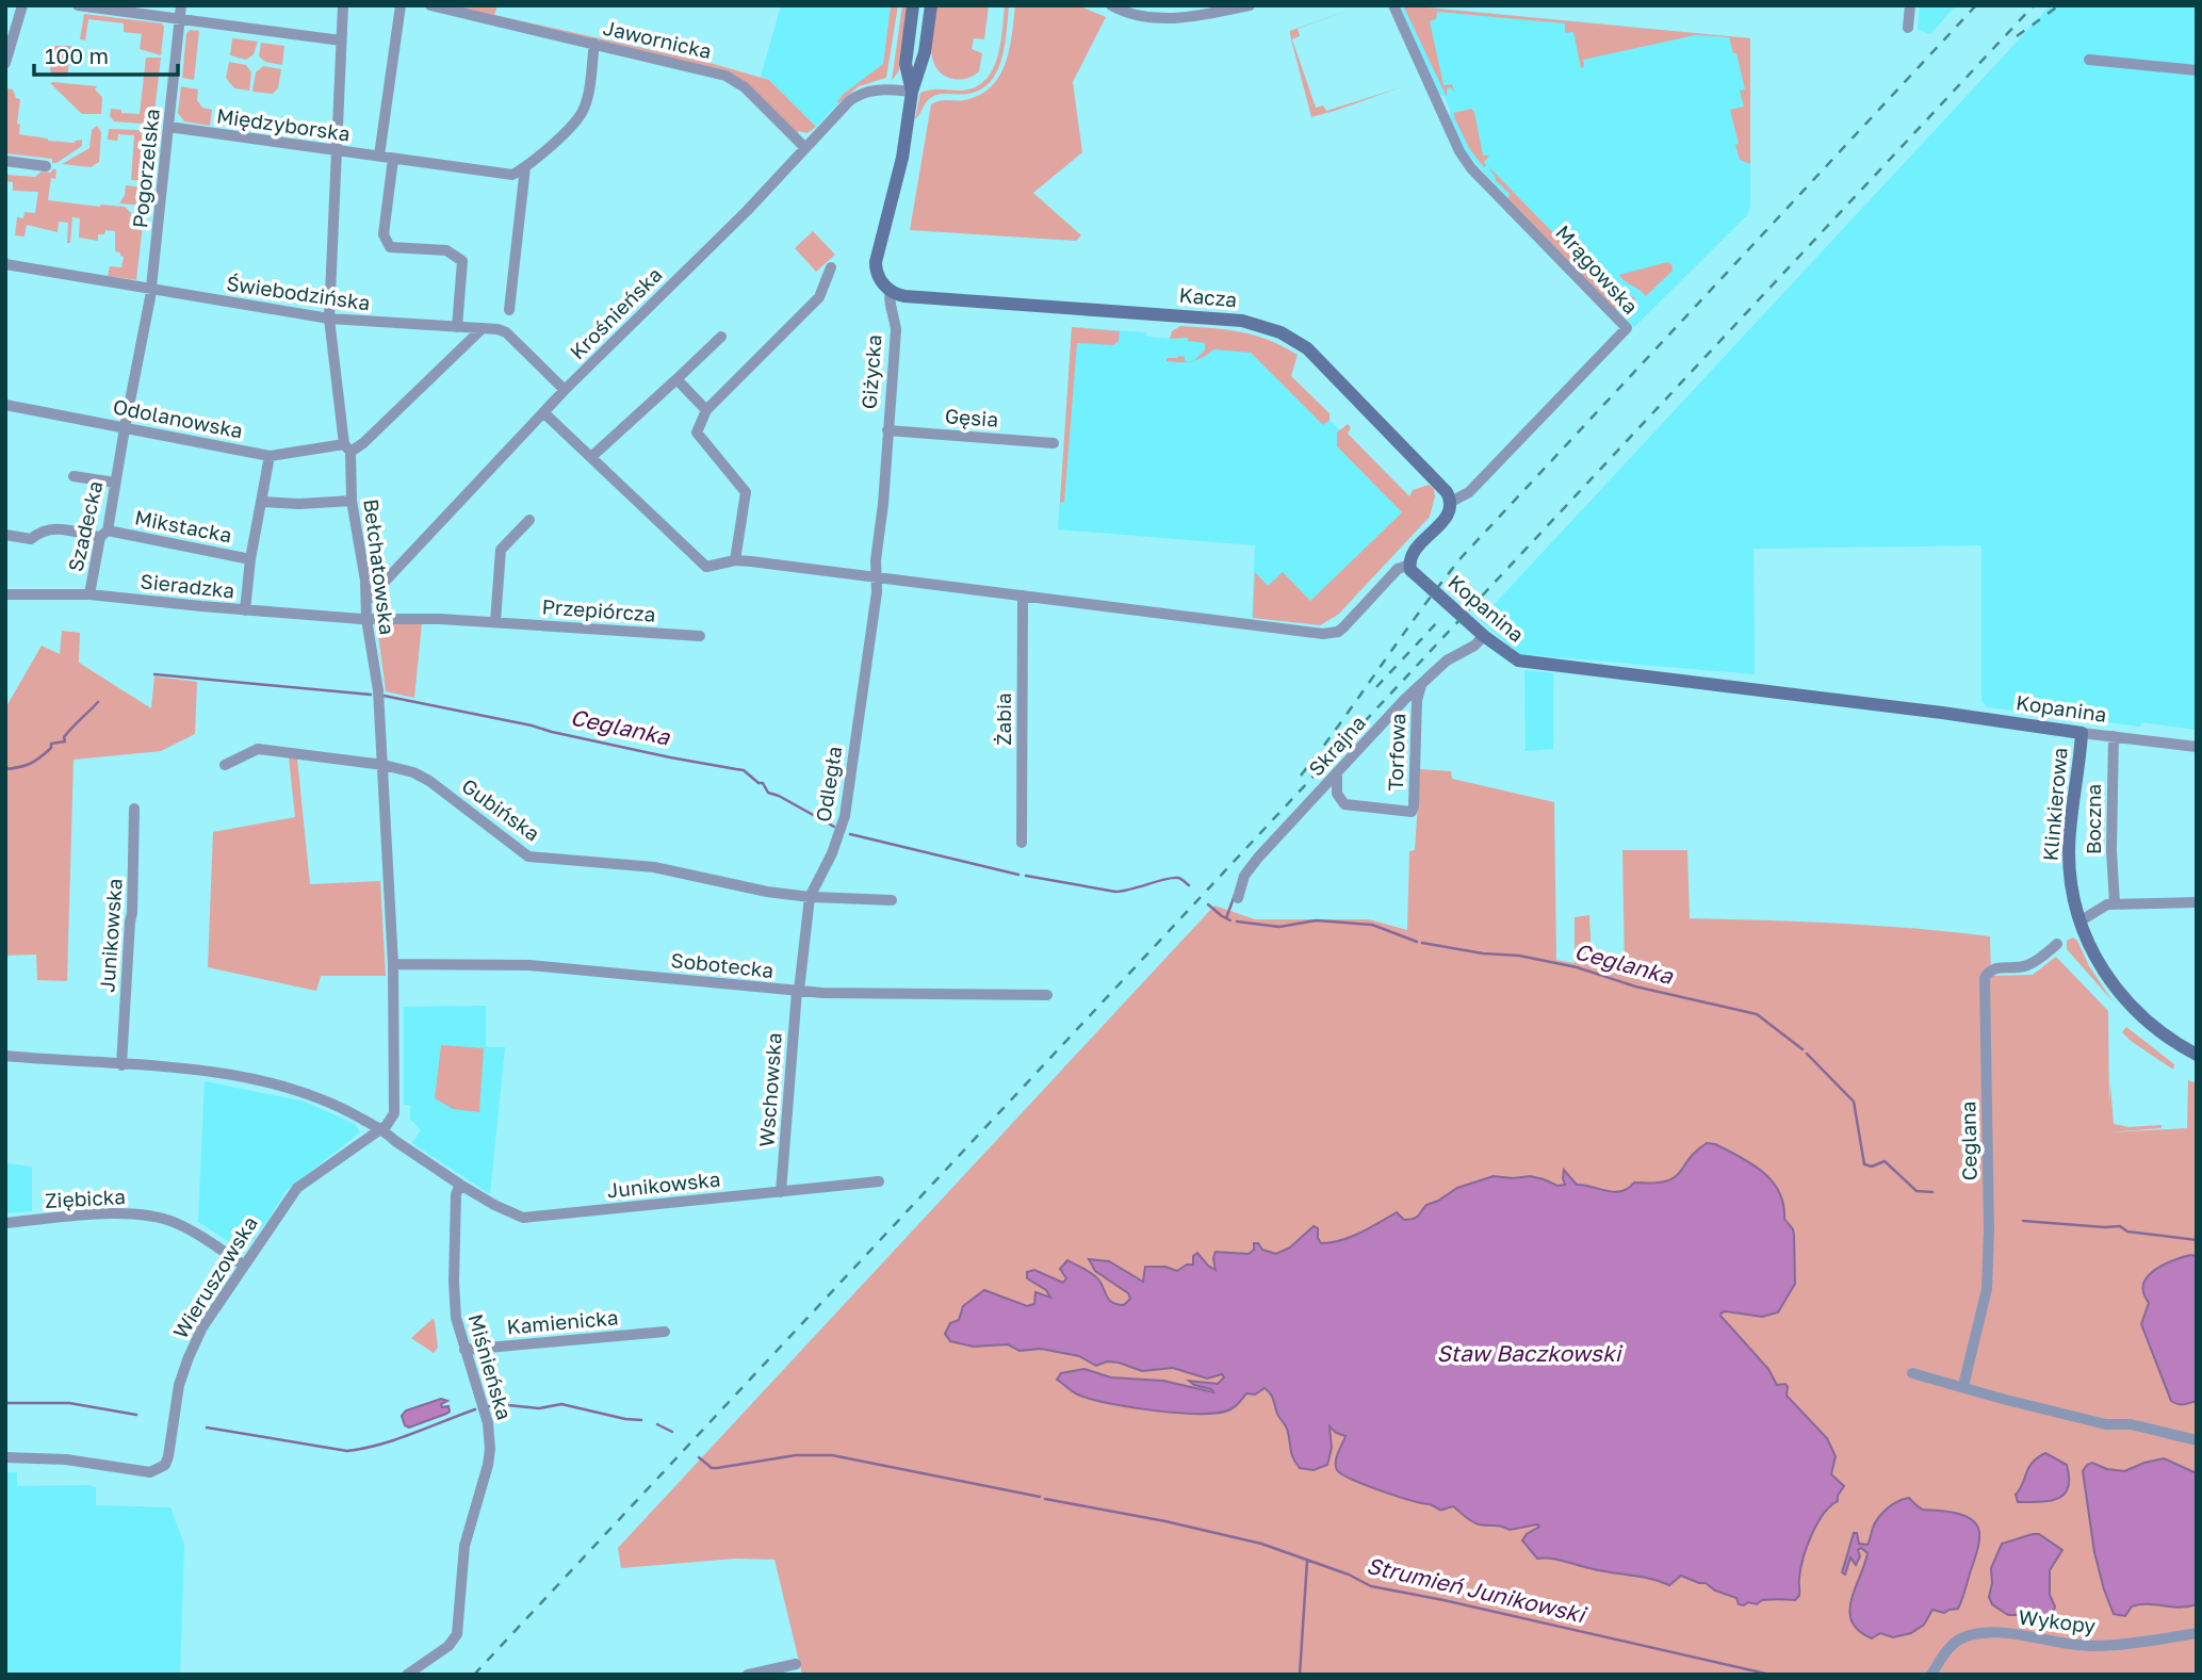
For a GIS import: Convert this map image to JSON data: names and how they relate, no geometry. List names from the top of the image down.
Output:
{
  "streets": {
    "street": [
      "Jawornicka",
      "Międzyborska",
      "Pogorzelska",
      "Mrągowska",
      "Świebodzińska",
      "Kacza",
      "Krośnieńska",
      "Giżycka",
      "Gęsia",
      "Odolanowska",
      "Szadecka",
      "Mikstacka",
      "Bełchatowska",
      "Sieradzka",
      "Kopanina",
      "Przepiórcza",
      "Żabia",
      "Skrajna",
      "Torfowa",
      "Odległa",
      "Klinkierowa",
      "Gubińska",
      "Boczna",
      "Junikowska",
      "Sobotecka",
      "Wschowska",
      "Ceglana",
      "Ziębicka",
      "Wieruszowska",
      "Kamienicka",
      "Miśnieńska",
      "Wykopy"
    ]
  },
  "crossings": [
    ["Jawornicka", "Krośnieńska"],
    ["Międzyborska", "Pogorzelska"],
    ["Międzyborska", "Bełchatowska"],
    ["Pogorzelska", "Świebodzińska"],
    ["Pogorzelska", "Szadecka"],
    ["Mrągowska", "Kacza"],
    ["Mrągowska", "Kopanina"],
    ["Świebodzińska", "Krośnieńska"],
    ["Świebodzińska", "Szadecka"],
    ["Świebodzińska", "Bełchatowska"],
    ["Kacza", "Giżycka"],
    ["Krośnieńska", "Giżycka"],
    ["Krośnieńska", "Bełchatowska"],
    ["Giżycka", "Gęsia"],
    ["Giżycka", "Odległa"],
    ["Odolanowska", "Szadecka"],
    ["Odolanowska", "Bełchatowska"],
    ["Szadecka", "Mikstacka"],
    ["Szadecka", "Sieradzka"],
    ["Bełchatowska", "Sieradzka"],
    ["Bełchatowska", "Przepiórcza"],
    ["Bełchatowska", "Gubińska"],
    ["Bełchatowska", "Sobotecka"],
    ["Bełchatowska", "Wieruszowska"],
    ["Sieradzka", "Przepiórcza"],
    ["Kopanina", "Skrajna"],
    ["Kopanina", "Klinkierowa"],
    ["Kopanina", "Boczna"],
    ["Skrajna", "Torfowa"],
    ["Odległa", "Gubińska"],
    ["Odległa", "Sobotecka"],
    ["Odległa", "Wschowska"],
    ["Junikowska", "Wschowska"],
    ["Junikowska", "Miśnieńska"],
    ["Sobotecka", "Wschowska"],
    ["Ziębicka", "Wieruszowska"],
    ["Kamienicka", "Miśnieńska"]
  ],
  "water": ["Ceglanka", "Staw Baczkowski", "Strumień Junikowski"],
  "scale_bar": "100 m"
}
